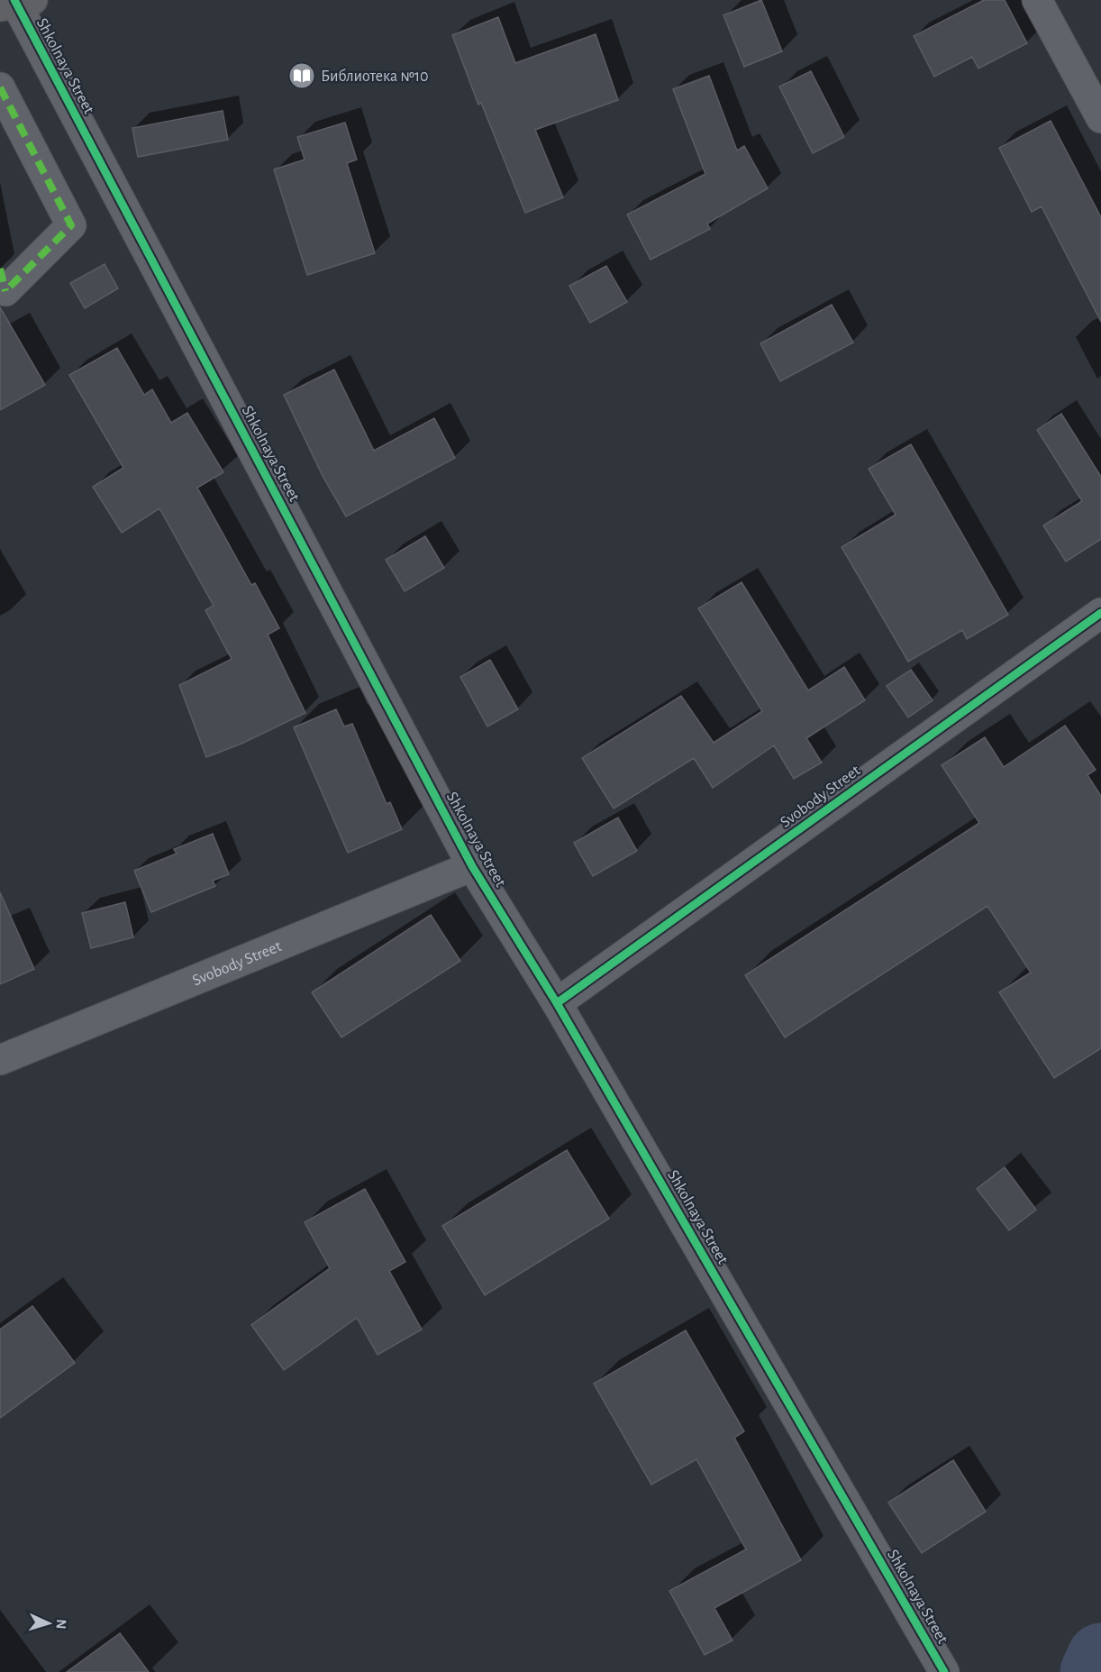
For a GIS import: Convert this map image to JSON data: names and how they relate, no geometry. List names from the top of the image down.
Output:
{
  "streets": {
    "street": ["Shkolnaya Street", "Svobody Street"]
  },
  "crossings": [
    ["Shkolnaya Street", "Svobody Street"]
  ],
  "places": {
    "library": ["Библиотека №10"]
  },
  "north": "right"
}
